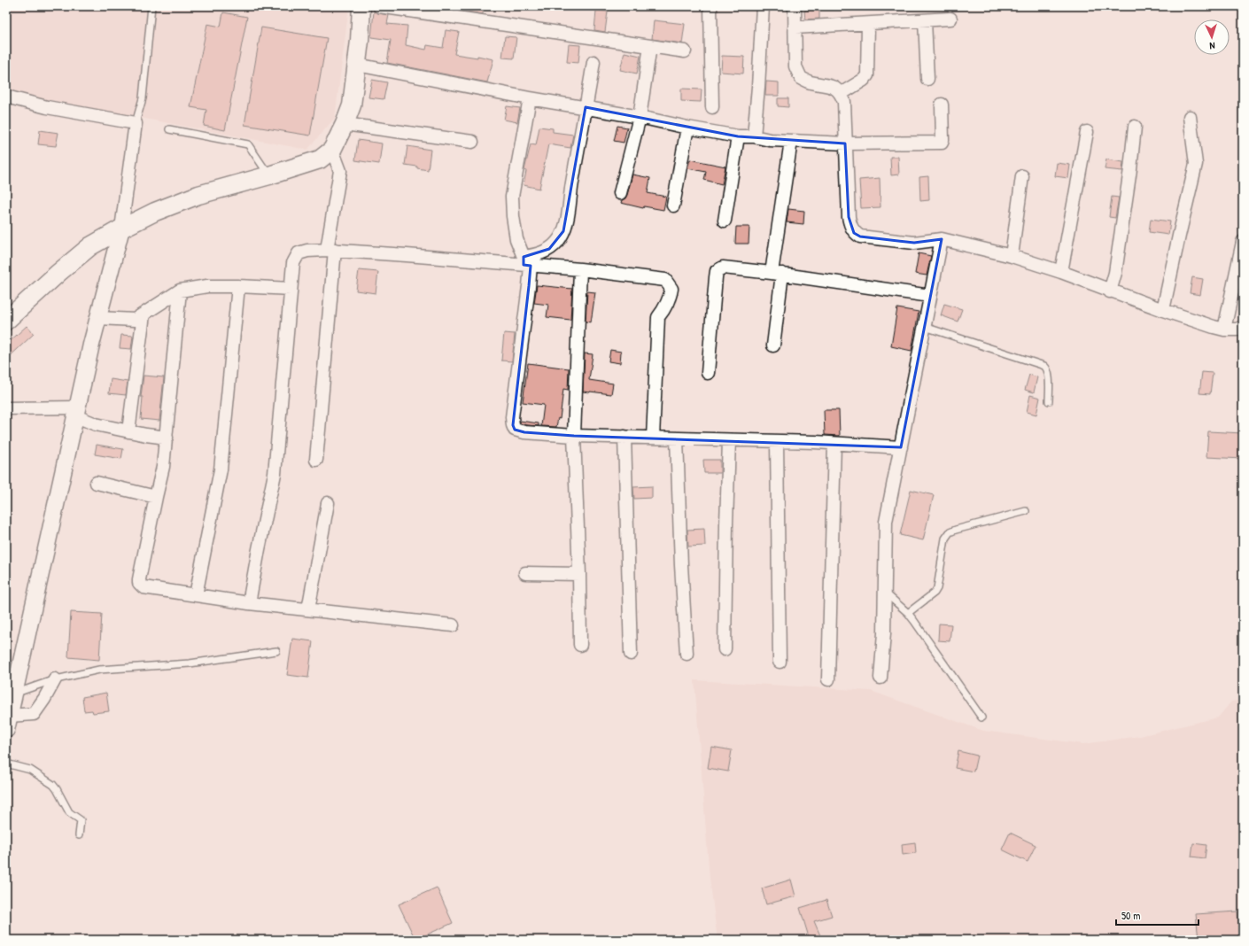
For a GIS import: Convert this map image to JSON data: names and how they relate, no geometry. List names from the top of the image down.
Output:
{
  "scale_bar": "50 m",
  "north": "bottom"
}
